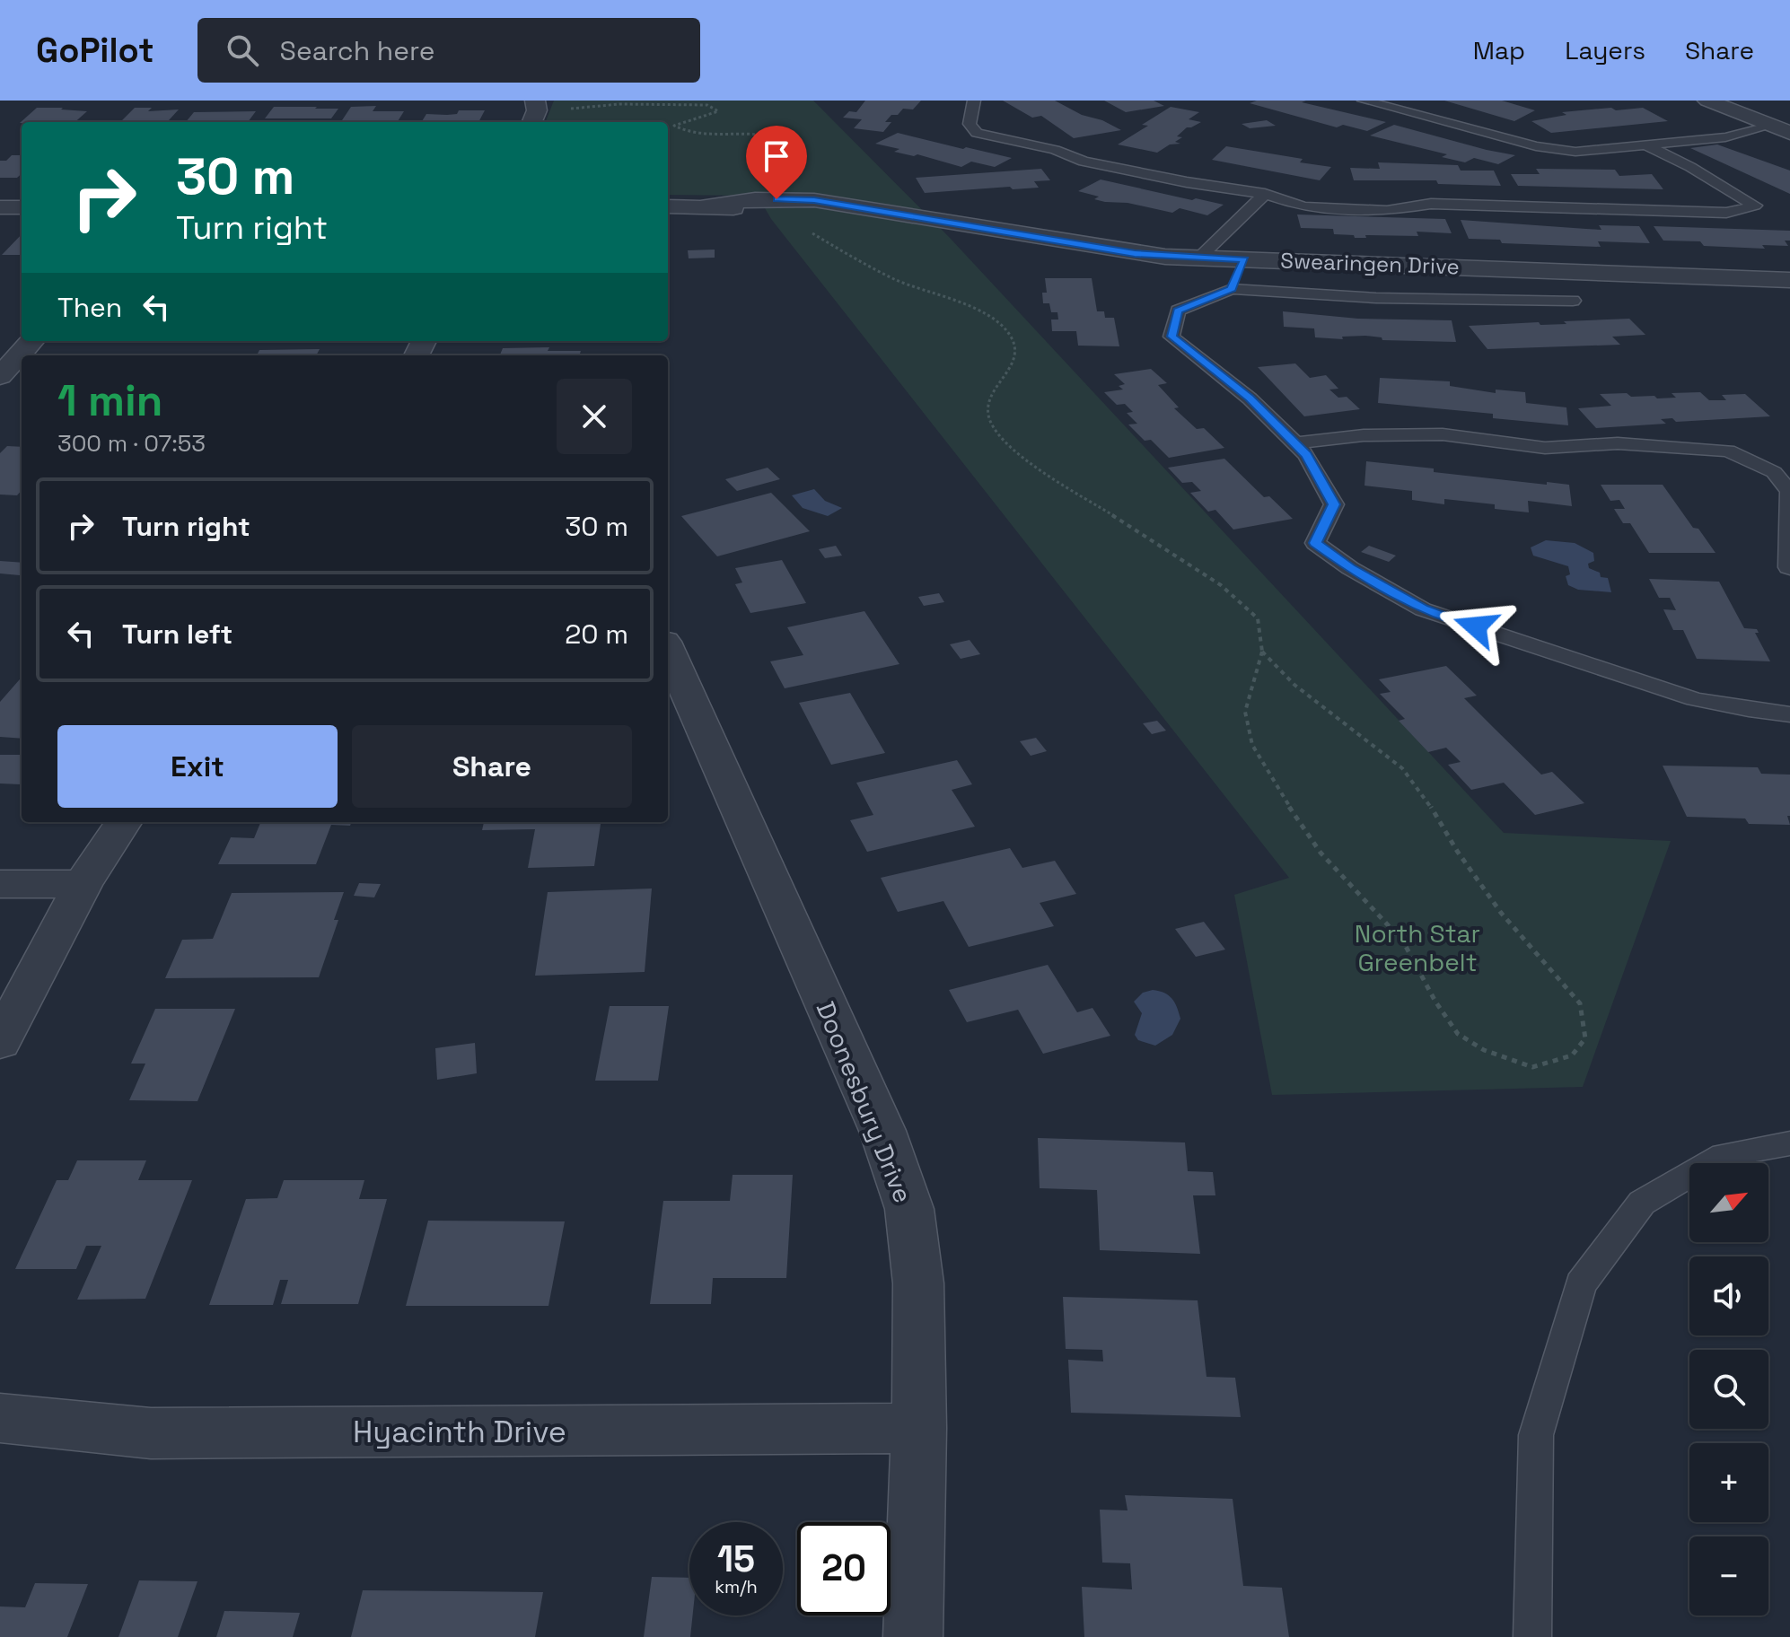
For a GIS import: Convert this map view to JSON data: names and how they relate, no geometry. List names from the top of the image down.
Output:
{
  "streets": {
    "street": ["Swearingen Drive", "Doonesbury Drive", "Hyacinth Drive"]
  },
  "crossings": [
    ["Doonesbury Drive", "Hyacinth Drive"]
  ],
  "parks": ["North Star Greenbelt"],
  "north": "top right",
  "page": {
    "header": "GoPilot",
    "search": "Search here",
    "nav": ["Map", "Layers", "Share"],
    "turn": ["30 m", "Turn right"],
    "then": "Then",
    "heading": ["1 min", "300 m · 07:53"],
    "list": [
      {
        "name": "Turn right",
        "value": "30 m"
      },
      {
        "name": "Turn left",
        "value": "20 m"
      }
    ],
    "buttons": ["Exit", "Share"],
    "map_buttons": ["+", "−"],
    "speed": "15 km/h",
    "limit": "20"
  }
}
